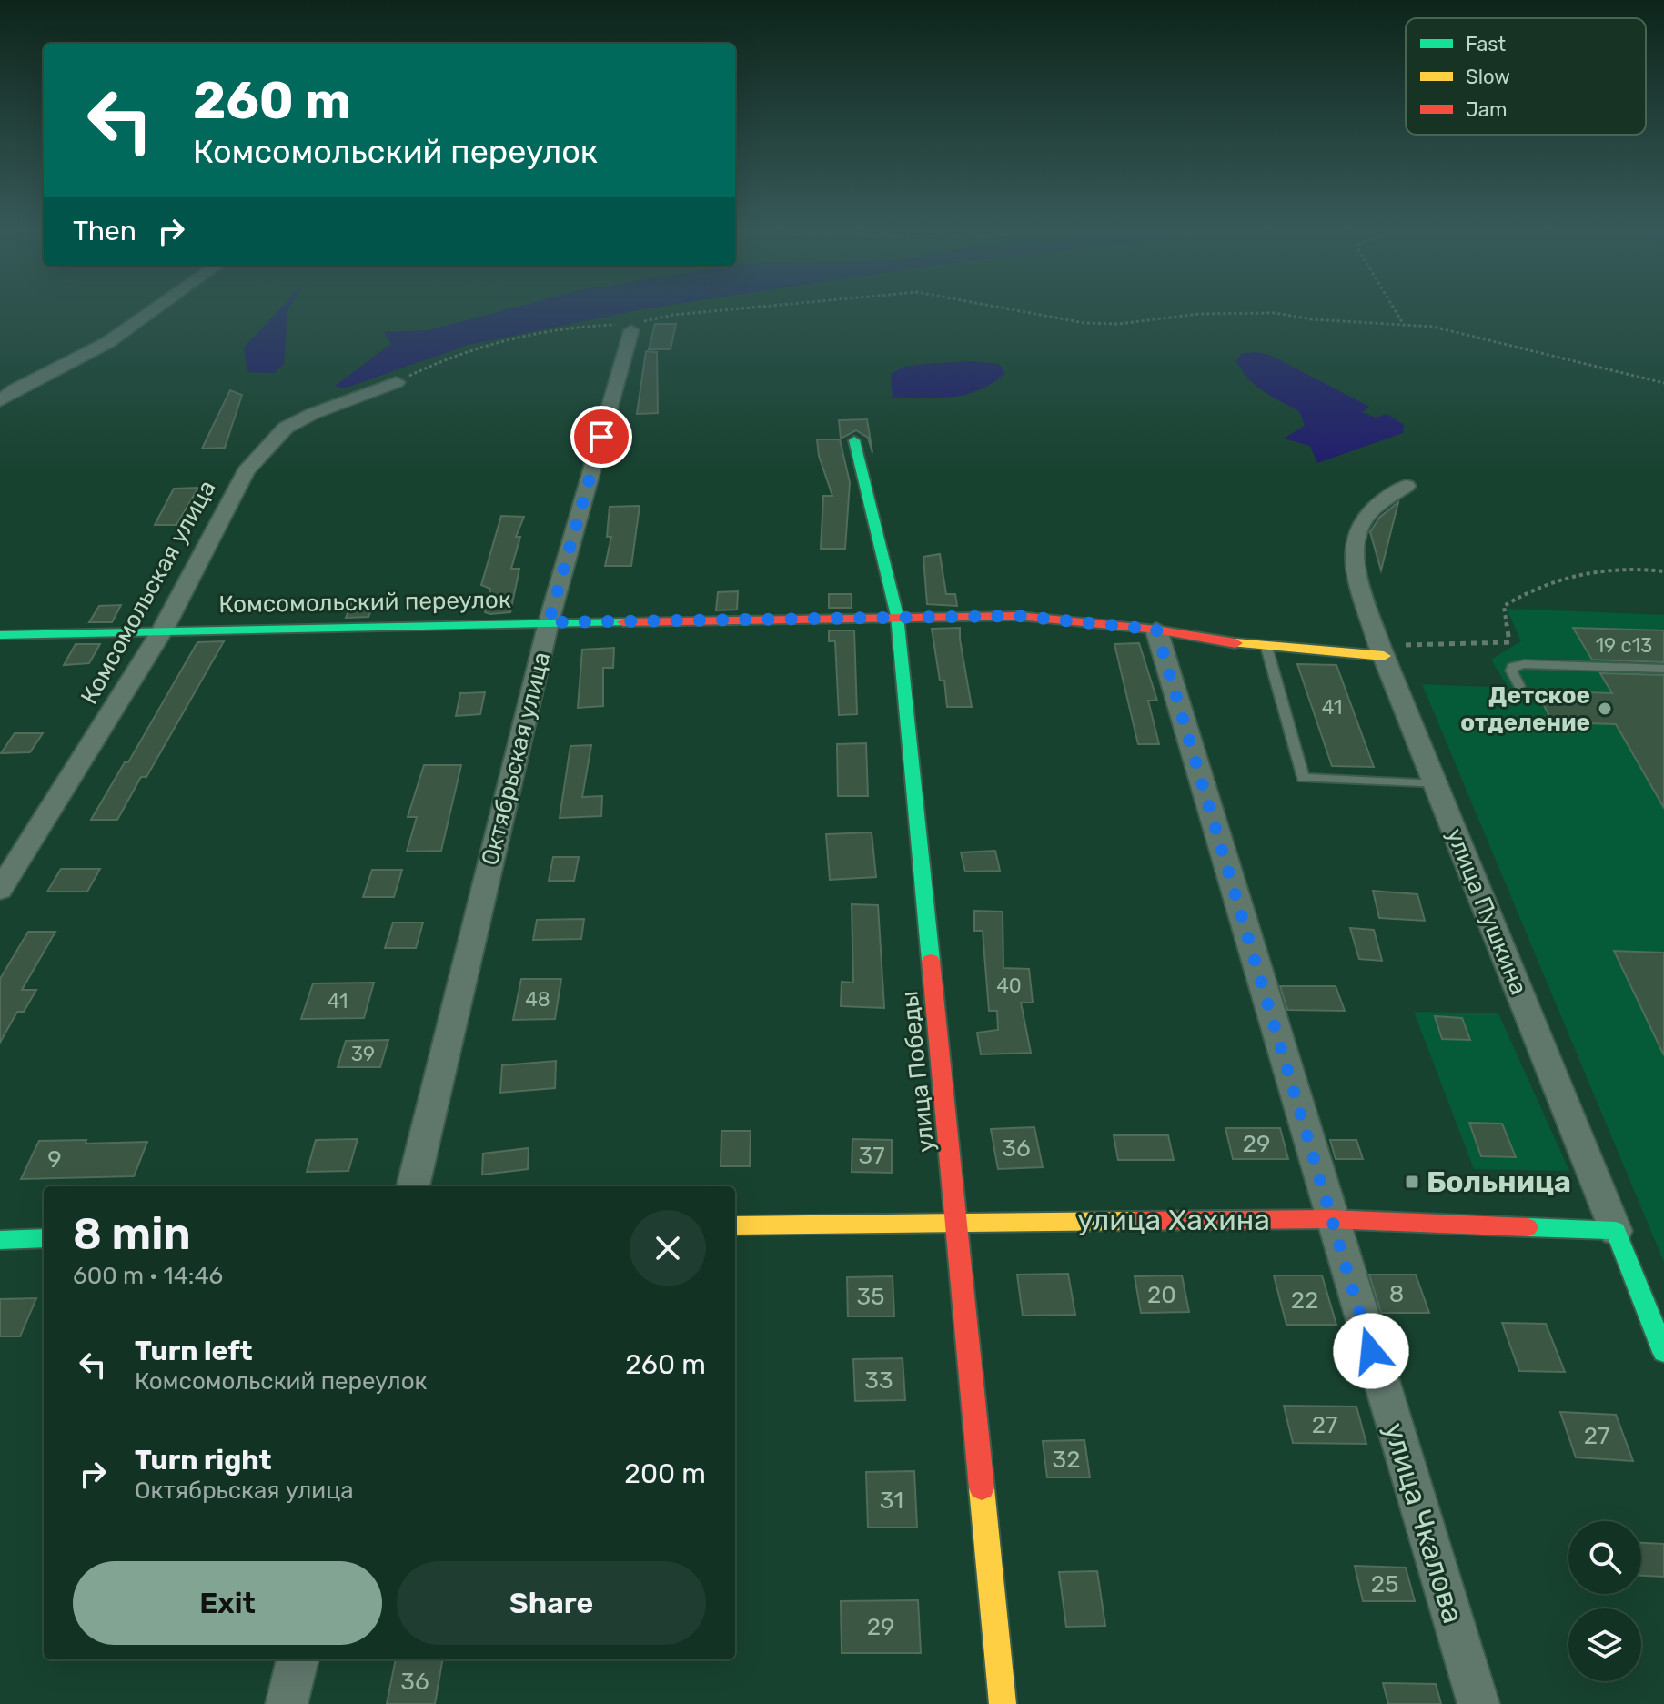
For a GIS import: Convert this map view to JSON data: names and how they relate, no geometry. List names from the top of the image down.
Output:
{
  "streets": {
    "street": [
      "Комсомольская улица",
      "Комсомольский переулок",
      "Октябрьская улица",
      "улица Пушкина",
      "улица Победы",
      "улица Хахина",
      "улица Чкалова"
    ]
  },
  "crossings": [
    ["Комсомольская улица", "Комсомольский переулок"],
    ["Комсомольский переулок", "Октябрьская улица"],
    ["Комсомольский переулок", "улица Пушкина"],
    ["Комсомольский переулок", "улица Победы"],
    ["Комсомольский переулок", "улица Чкалова"],
    ["улица Пушкина", "улица Хахина"],
    ["улица Победы", "улица Хахина"],
    ["улица Хахина", "улица Чкалова"]
  ],
  "places": {
    "other": ["Детское отделение"],
    "transit": ["Больница"]
  },
  "house_numbers": [
    "19 с13",
    "41",
    "40",
    "48",
    "41",
    "39",
    "29",
    "36",
    "37",
    "9",
    "8",
    "20",
    "35",
    "22",
    "33",
    "27",
    "27",
    "32",
    "31",
    "25",
    "29",
    "36"
  ],
  "legend": ["Fast", "Slow", "Jam"],
  "page": {
    "turn": ["260 m", "Комсомольский переулок"],
    "then": "Then",
    "heading": ["8 min", "600 m · 14:46"],
    "list": [
      {
        "name": "Turn left",
        "note": "Комсомольский переулок",
        "value": "260 m"
      },
      {
        "name": "Turn right",
        "note": "Октябрьская улица",
        "value": "200 m"
      }
    ],
    "buttons": ["Exit", "Share"]
  }
}
